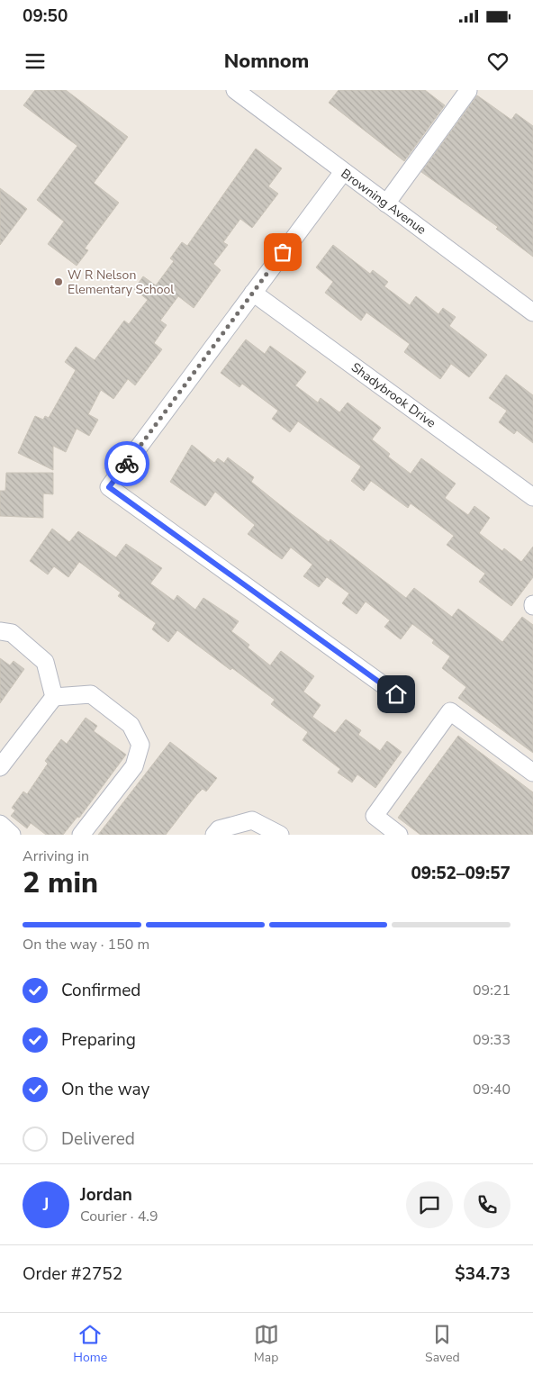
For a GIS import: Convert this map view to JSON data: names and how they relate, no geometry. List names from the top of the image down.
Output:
{
  "streets": {
    "street": ["Browning Avenue", "Shadybrook Drive"]
  },
  "places": ["W R Nelson Elementary School"],
  "page": {
    "status": "09:50",
    "header": "Nomnom",
    "heading": ["2 min", "Arriving in", "09:52–09:57"],
    "panel": [
      "Jordan",
      "Courier · 4.9",
      "Order #2752",
      "$34.73"
    ],
    "bar": "On the way · 150 m",
    "list": [
      ["Confirmed", "09:21"],
      ["Preparing", "09:33"],
      ["On the way", "09:40"],
      "Delivered"
    ],
    "round": "J",
    "tabs": ["Home", "Map", "Saved"]
  }
}
